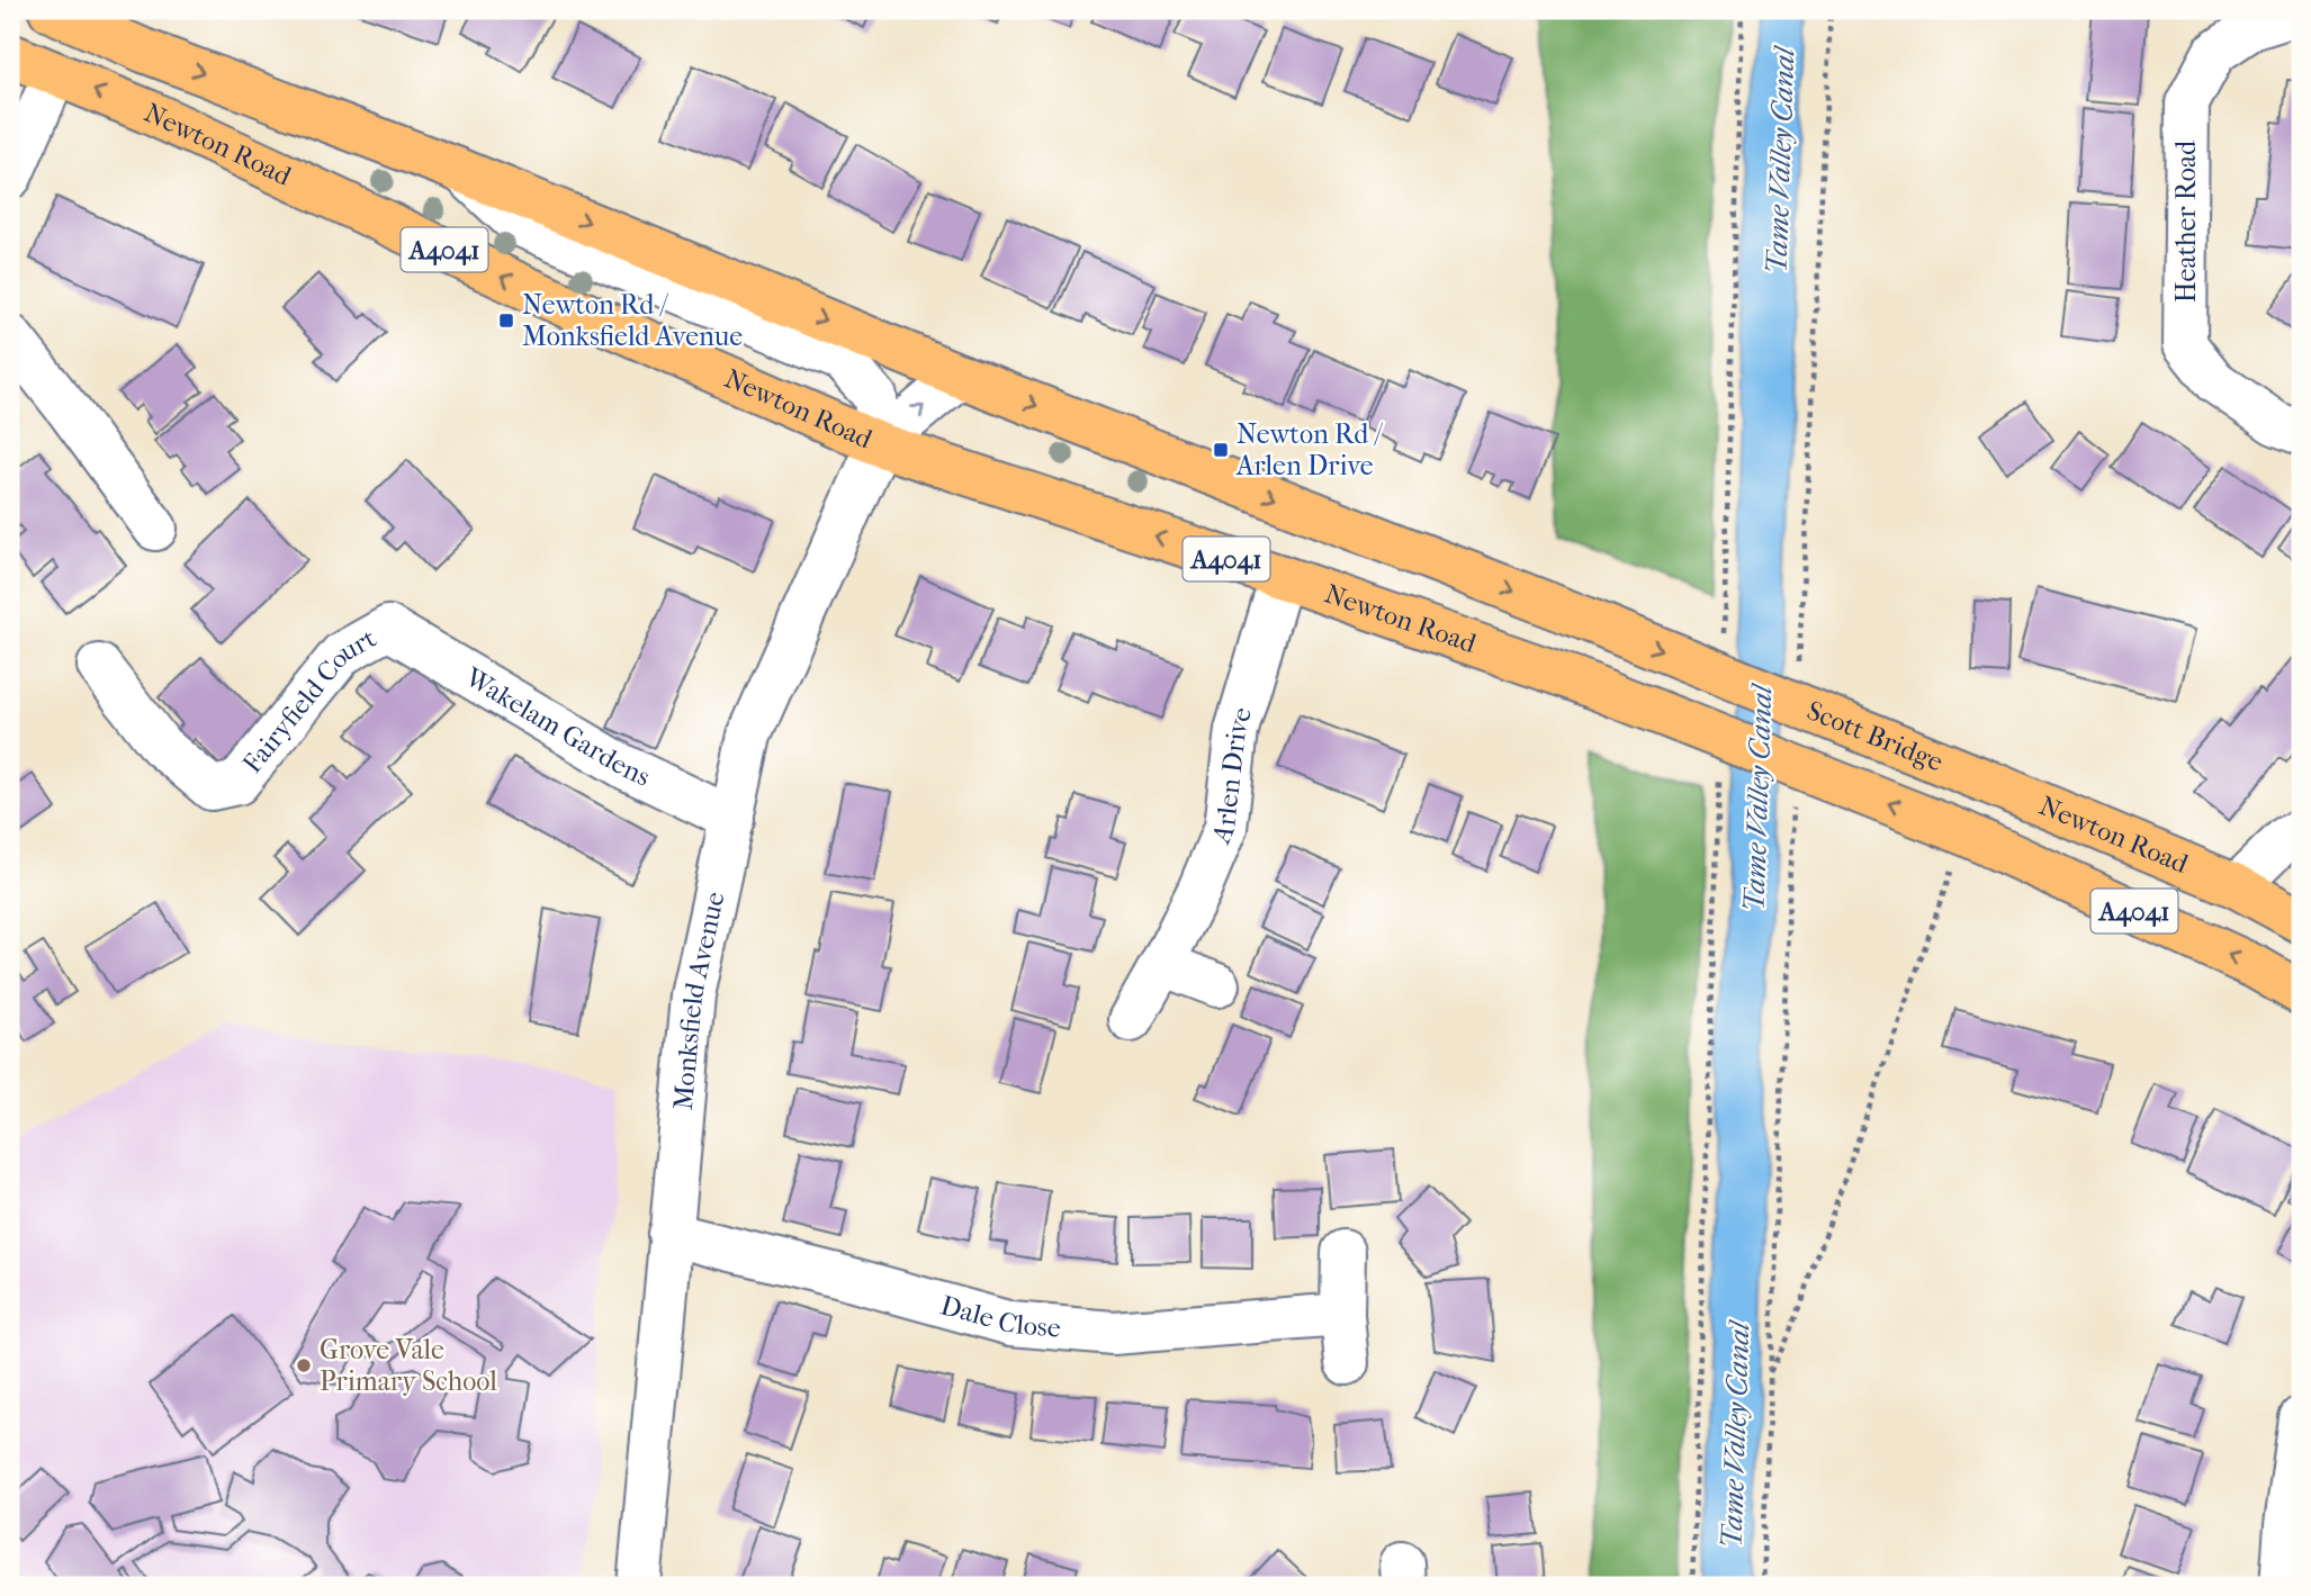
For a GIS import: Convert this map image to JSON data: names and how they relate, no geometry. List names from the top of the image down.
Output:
{
  "streets": {
    "highway": ["Newton Road", "A4041", "Scott Bridge"],
    "street": [
      "Heather Road",
      "Fairyfield Court",
      "Wakelam Gardens",
      "Arlen Drive",
      "Monksfield Avenue",
      "Dale Close"
    ]
  },
  "crossings": [
    ["Newton Road", "Scott Bridge"],
    ["Newton Road", "Arlen Drive"],
    ["Newton Road", "Monksfield Avenue"],
    ["A4041", "Scott Bridge"],
    ["Fairyfield Court", "Wakelam Gardens"],
    ["Wakelam Gardens", "Monksfield Avenue"],
    ["Monksfield Avenue", "Dale Close"]
  ],
  "water": ["Tame Valley Canal"],
  "places": {
    "transit": ["Newton Rd / Monksfield Avenue", "Newton Rd / Arlen Drive"],
    "other": ["Grove Vale Primary School"]
  }
}
